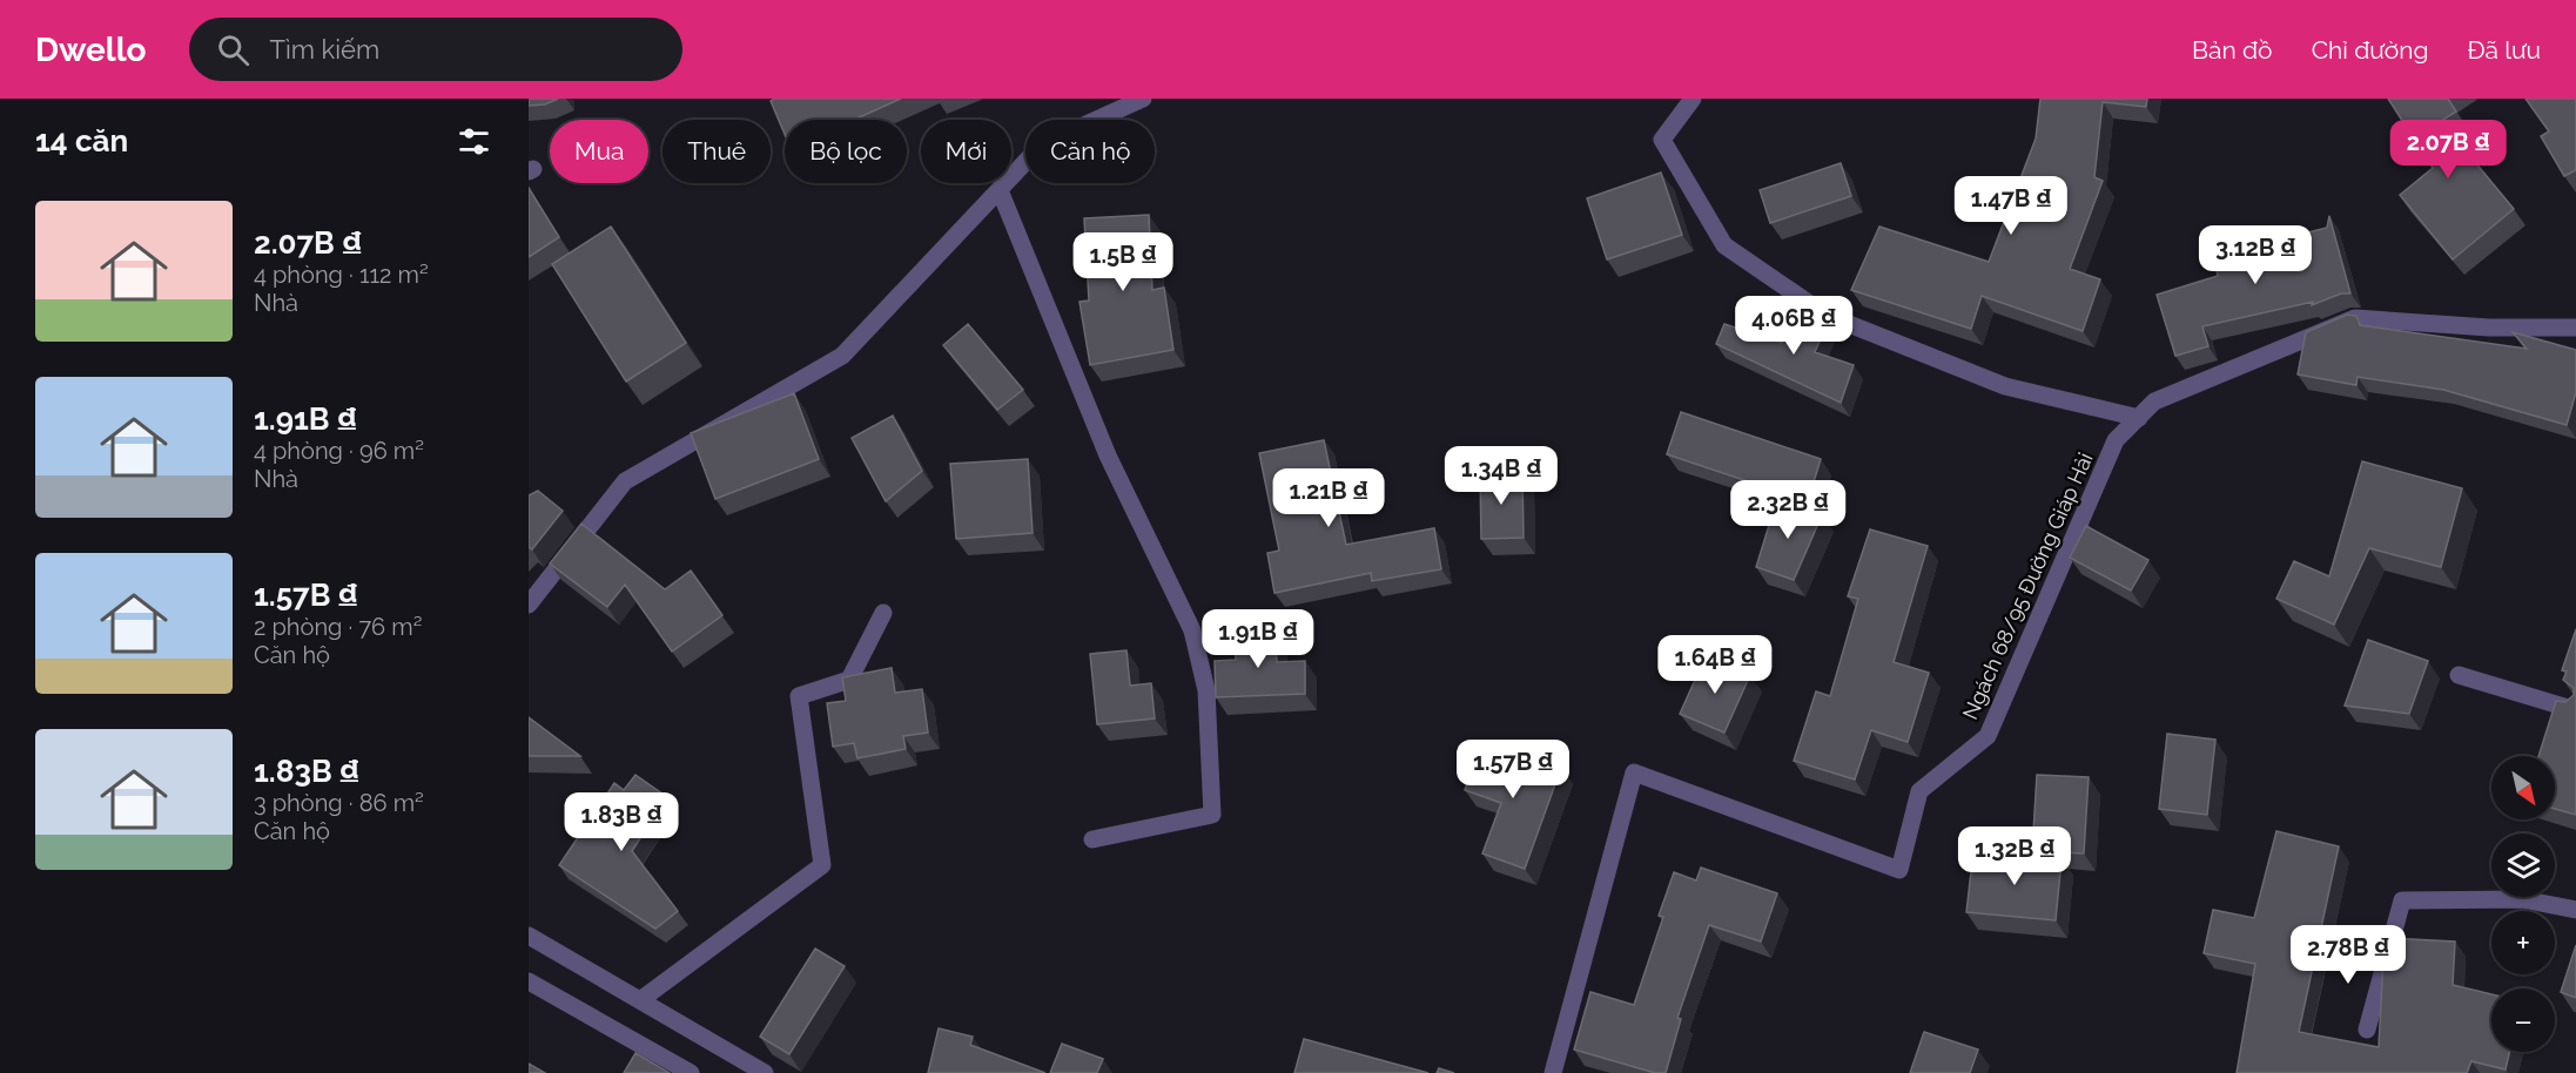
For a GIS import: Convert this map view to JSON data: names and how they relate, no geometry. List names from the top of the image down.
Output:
{
  "streets": {
    "street": ["Ngách 68/95 Đường Giáp Hải"]
  },
  "north": "bottom right",
  "page": {
    "header": "Dwello",
    "search": "Tìm kiếm",
    "nav": ["Bản đồ", "Chỉ đường", "Đã lưu"],
    "heading": "14 căn",
    "price": [
      "2.07B ₫",
      "1.47B ₫",
      "3.12B ₫",
      "1.5B ₫",
      "4.06B ₫",
      "1.34B ₫",
      "1.21B ₫",
      "2.32B ₫",
      "1.91B ₫",
      "1.64B ₫",
      "1.57B ₫",
      "1.83B ₫",
      "1.32B ₫",
      "2.78B ₫"
    ],
    "chip": [
      "Mua",
      "Thuê",
      "Bộ lọc",
      "Mới",
      "Căn hộ"
    ],
    "list": [
      {
        "name": "2.07B ₫",
        "note": "4 phòng · 112 m² · Nhà"
      },
      {
        "name": "1.91B ₫",
        "note": "4 phòng · 96 m² · Nhà"
      },
      {
        "name": "1.57B ₫",
        "note": "2 phòng · 76 m² · Căn hộ"
      },
      {
        "name": "1.83B ₫",
        "note": "3 phòng · 86 m² · Căn hộ"
      }
    ],
    "map_buttons": ["+", "−"]
  }
}
